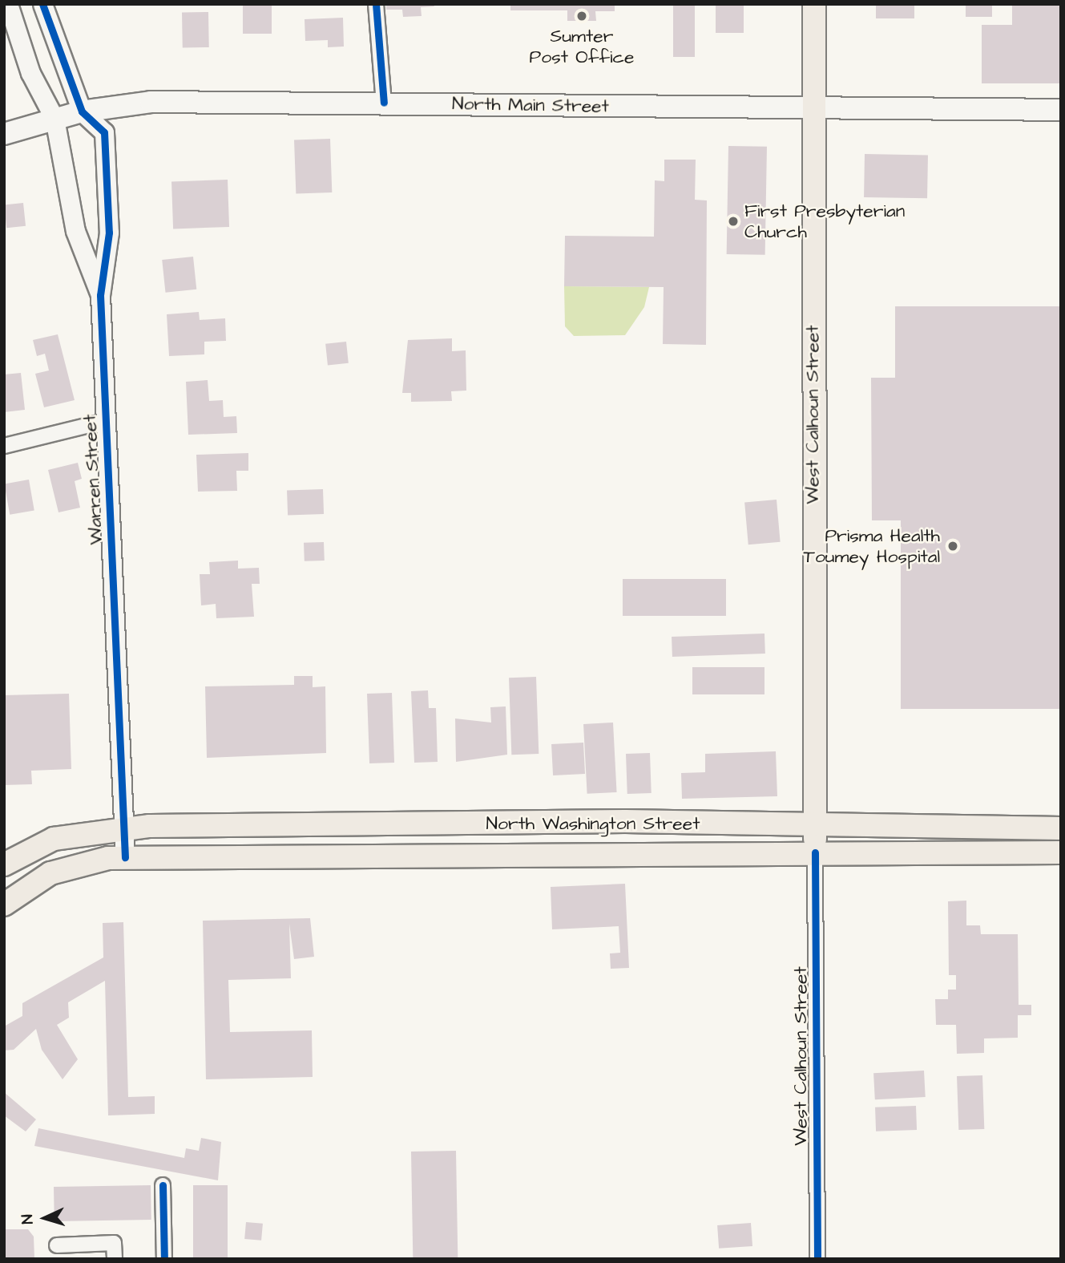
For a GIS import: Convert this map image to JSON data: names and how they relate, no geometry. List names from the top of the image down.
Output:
{
  "streets": {
    "main road": ["North Main Street", "West Calhoun Street", "North Washington Street"],
    "street": ["Warren Street"]
  },
  "crossings": [
    ["North Main Street", "West Calhoun Street"],
    ["North Main Street", "Warren Street"],
    ["West Calhoun Street", "North Washington Street"],
    ["Warren Street", "North Washington Street"]
  ],
  "places": ["Sumter Post Office", "First Presbyterian Church", "Prisma Health Toumey Hospital"],
  "north": "left"
}
